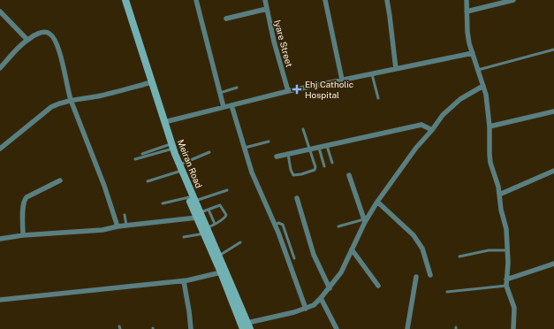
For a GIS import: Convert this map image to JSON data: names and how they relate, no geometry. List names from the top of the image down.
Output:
{
  "streets": {
    "main road": ["Meiran Road"],
    "street": ["Iyare Street"]
  },
  "places": {
    "health": ["Ehj Catholic Hospital"]
  }
}
